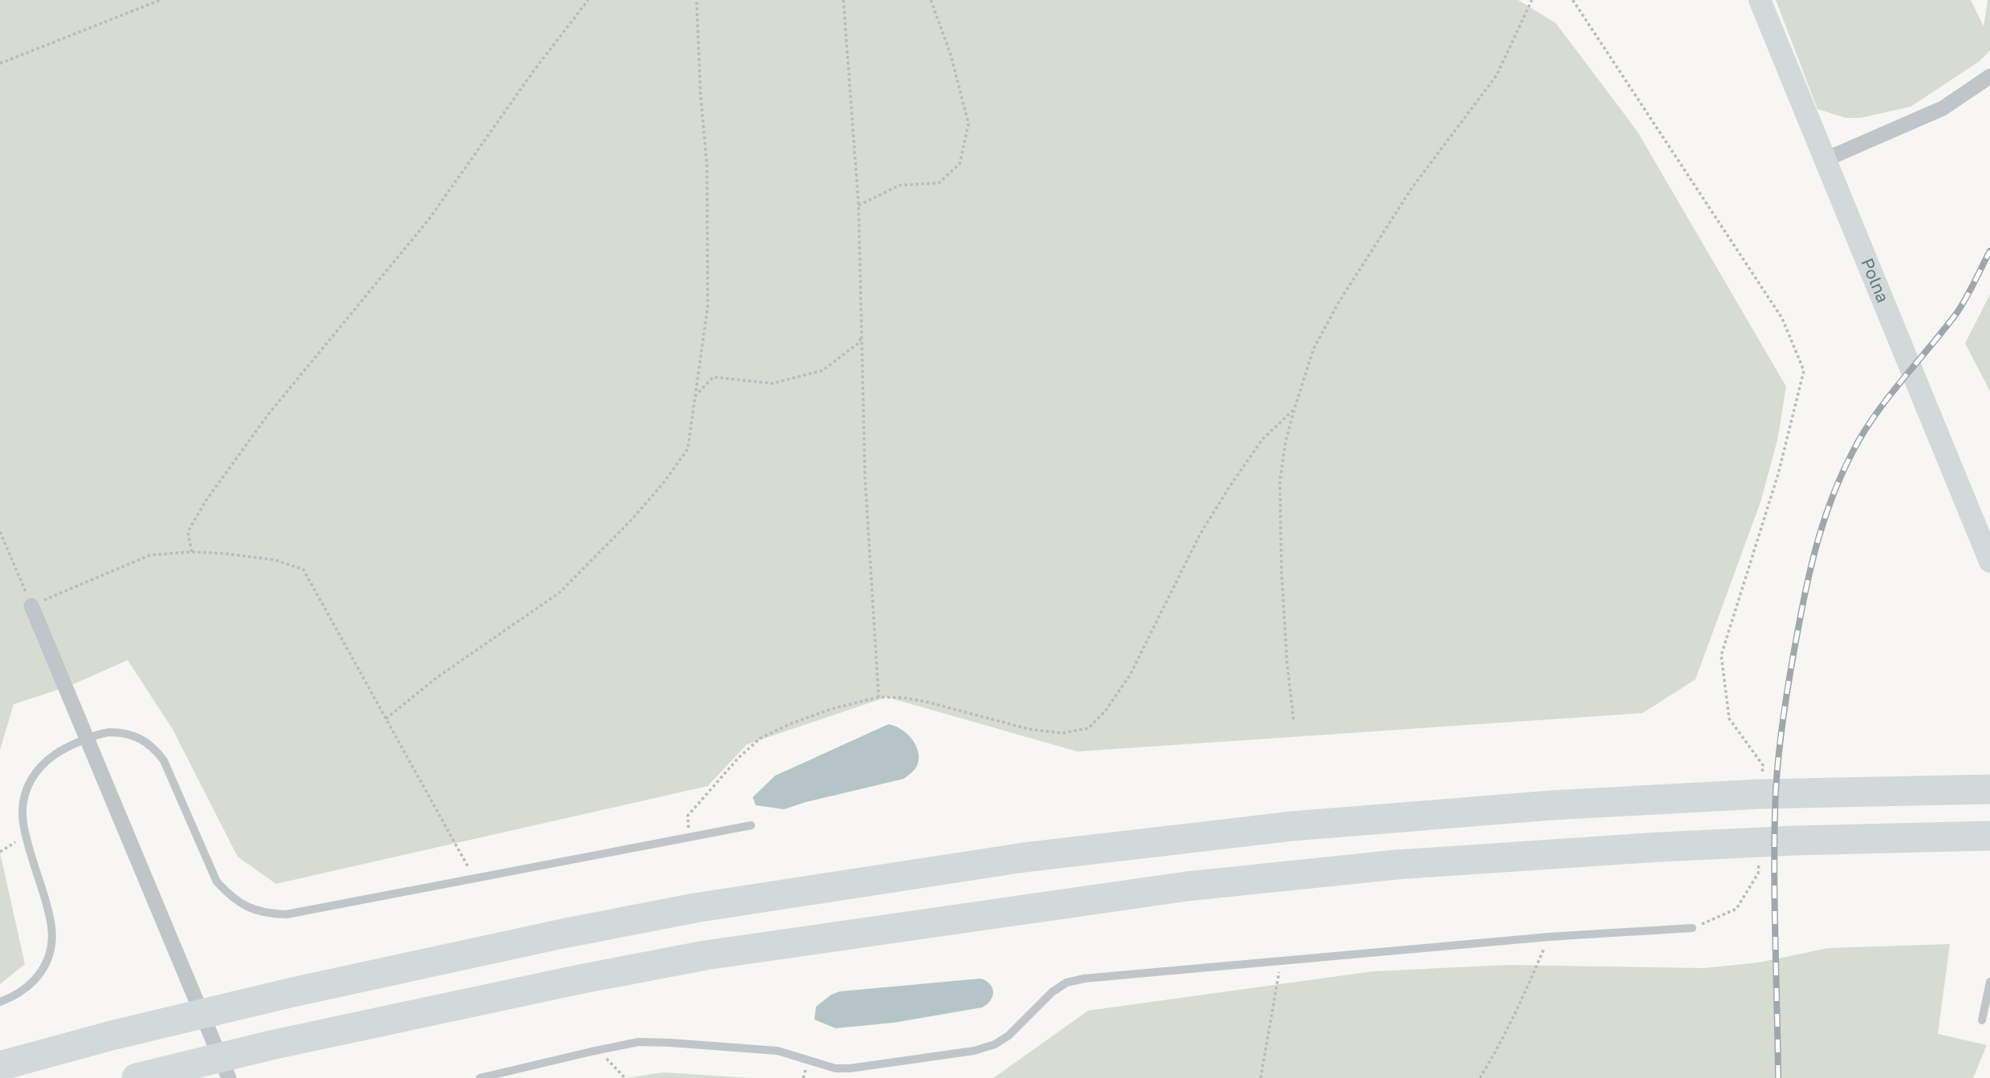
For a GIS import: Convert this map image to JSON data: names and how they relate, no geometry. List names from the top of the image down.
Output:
{
  "streets": {
    "street": ["Polna"]
  }
}
